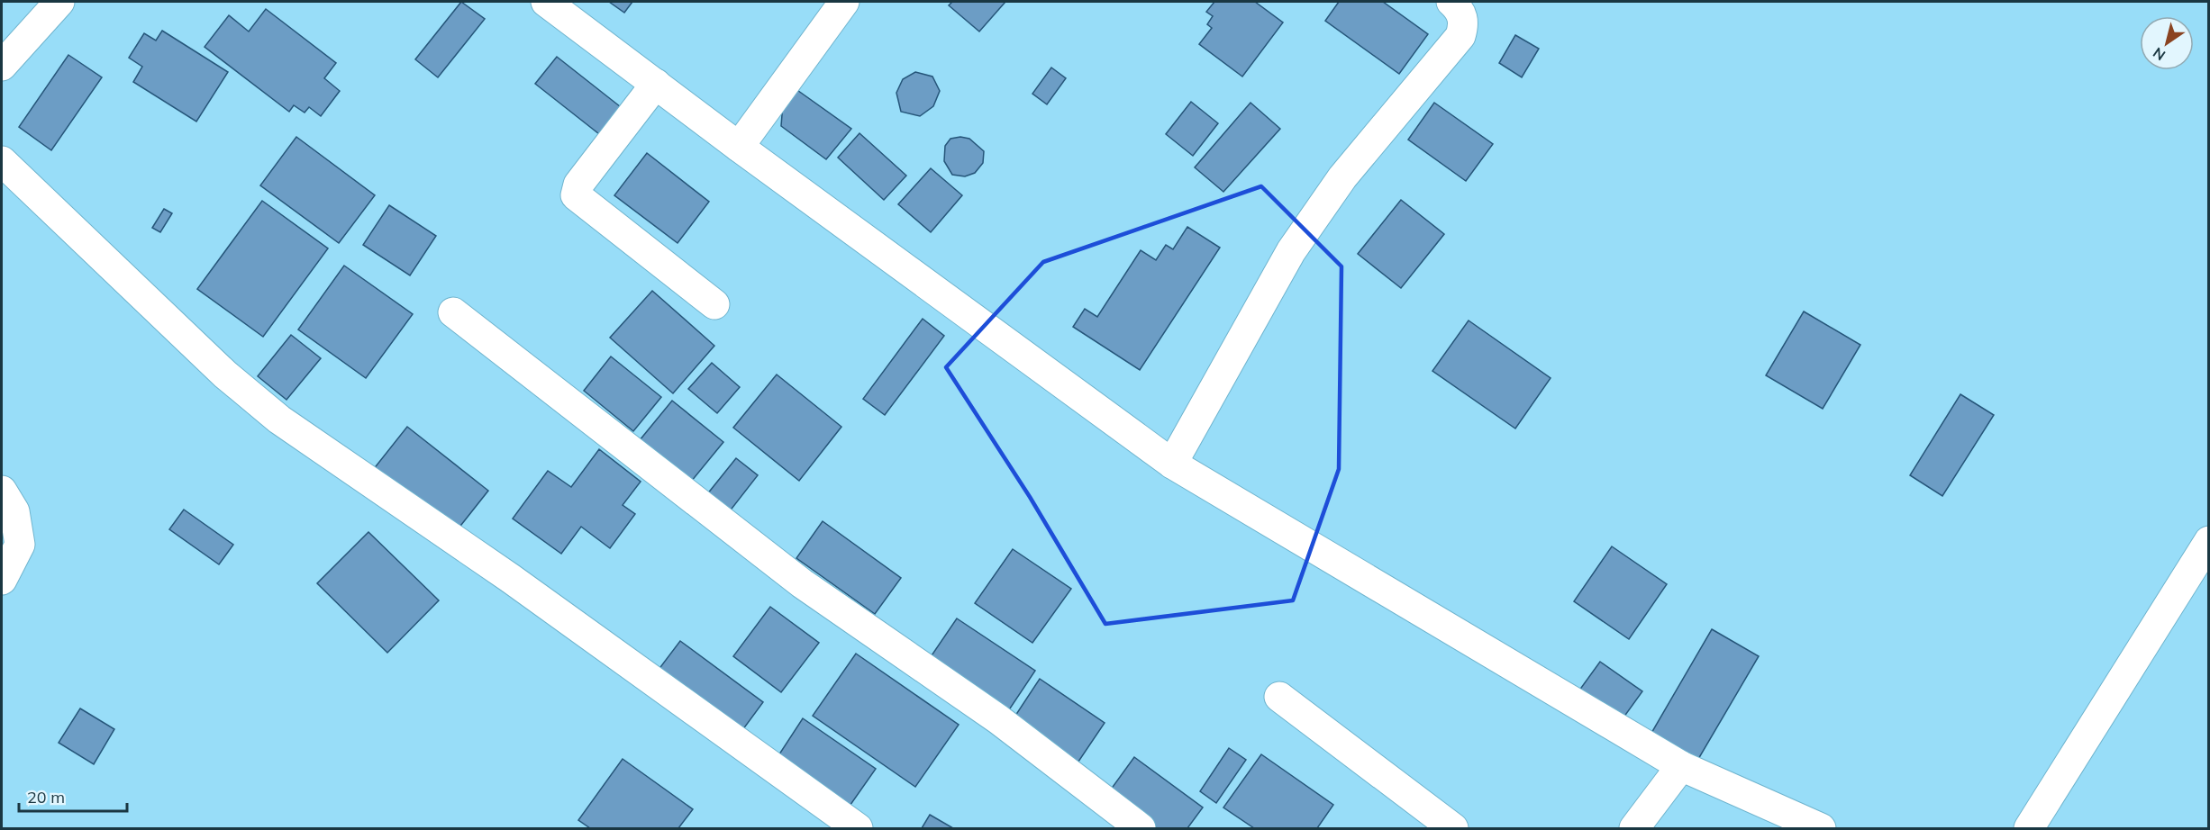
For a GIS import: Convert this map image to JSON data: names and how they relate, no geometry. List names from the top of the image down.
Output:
{
  "scale_bar": "20 m",
  "north": "bottom left"
}
